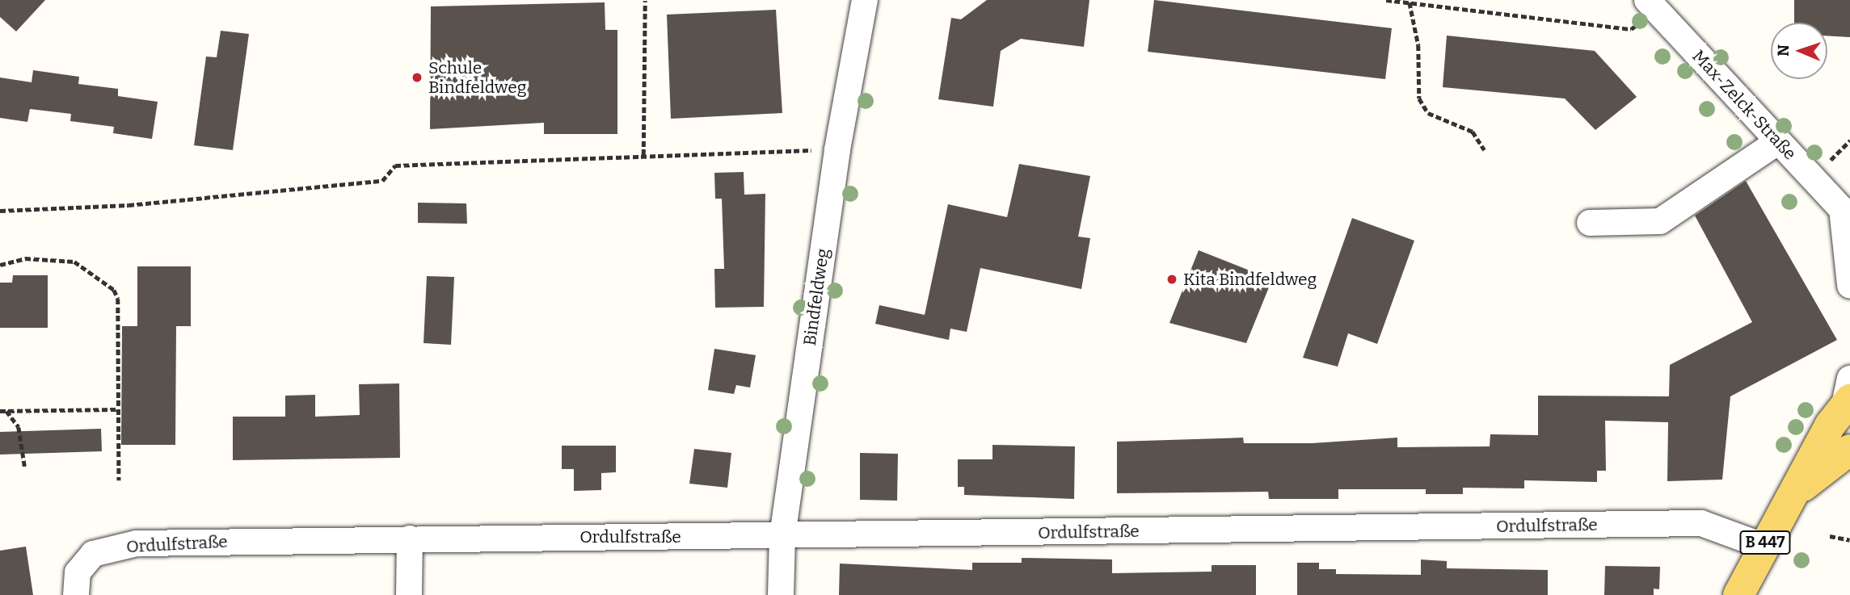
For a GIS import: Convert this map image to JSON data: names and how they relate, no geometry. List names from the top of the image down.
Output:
{
  "streets": {
    "main road": ["B 447"],
    "street": ["Max-Zelck-Straße", "Bindfeldweg", "Ordulfstraße"]
  },
  "crossings": [
    ["Bindfeldweg", "Ordulfstraße"],
    ["Ordulfstraße", "B 447"]
  ],
  "places": ["Schule Bindfeldweg", "Kita Bindfeldweg"],
  "north": "left"
}
